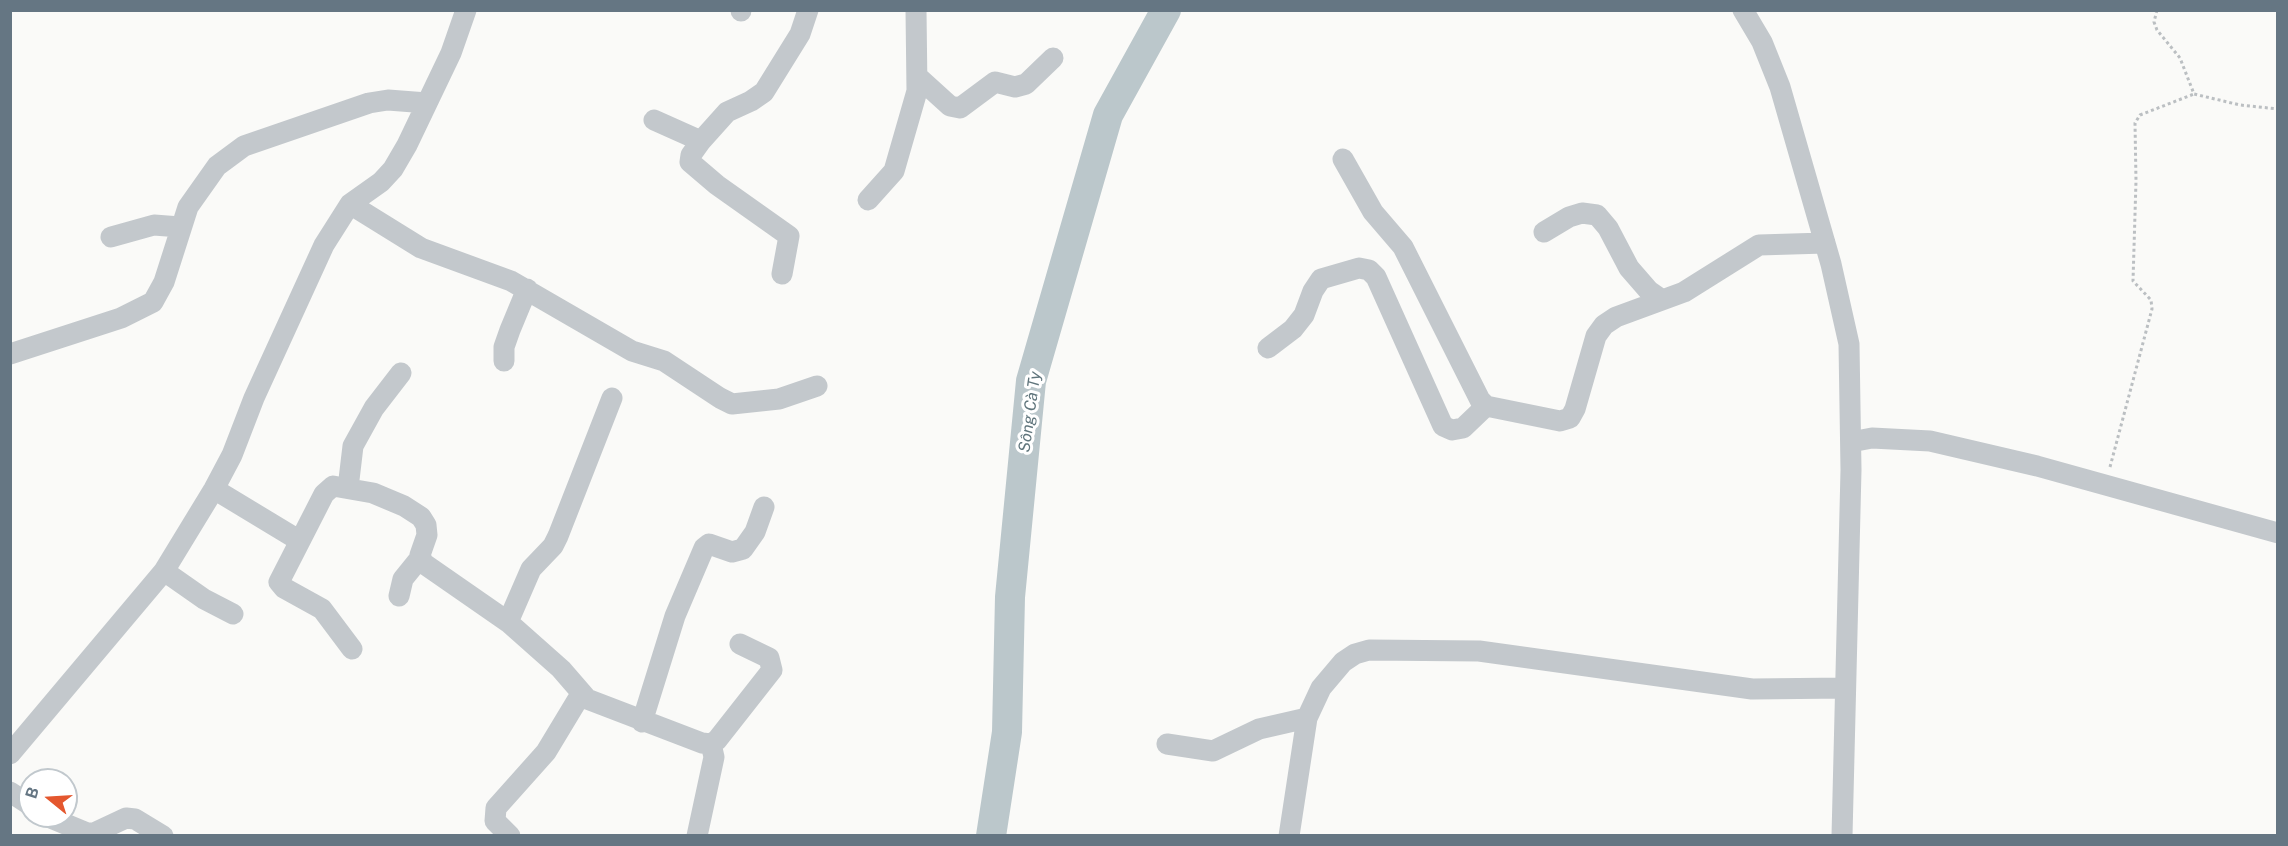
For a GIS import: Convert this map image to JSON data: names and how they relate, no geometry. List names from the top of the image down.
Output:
{
  "water": ["Sông Cà Ty"],
  "north": "left"
}
